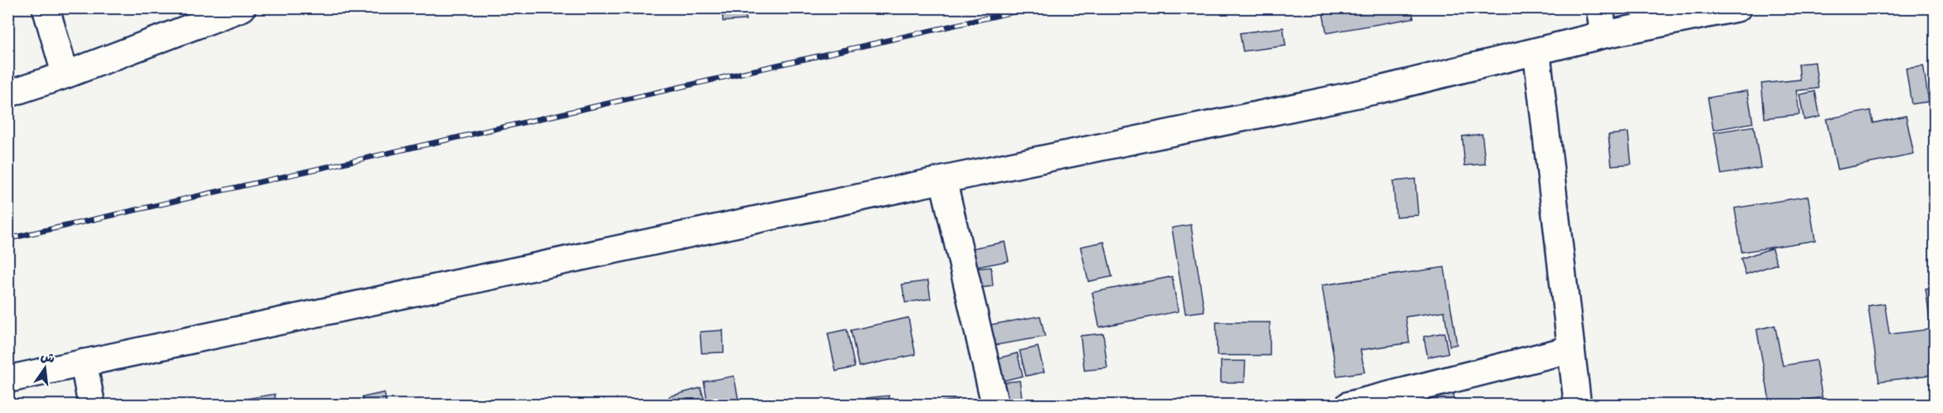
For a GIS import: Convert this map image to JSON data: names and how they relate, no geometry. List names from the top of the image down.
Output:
{
  "north": "top"
}
